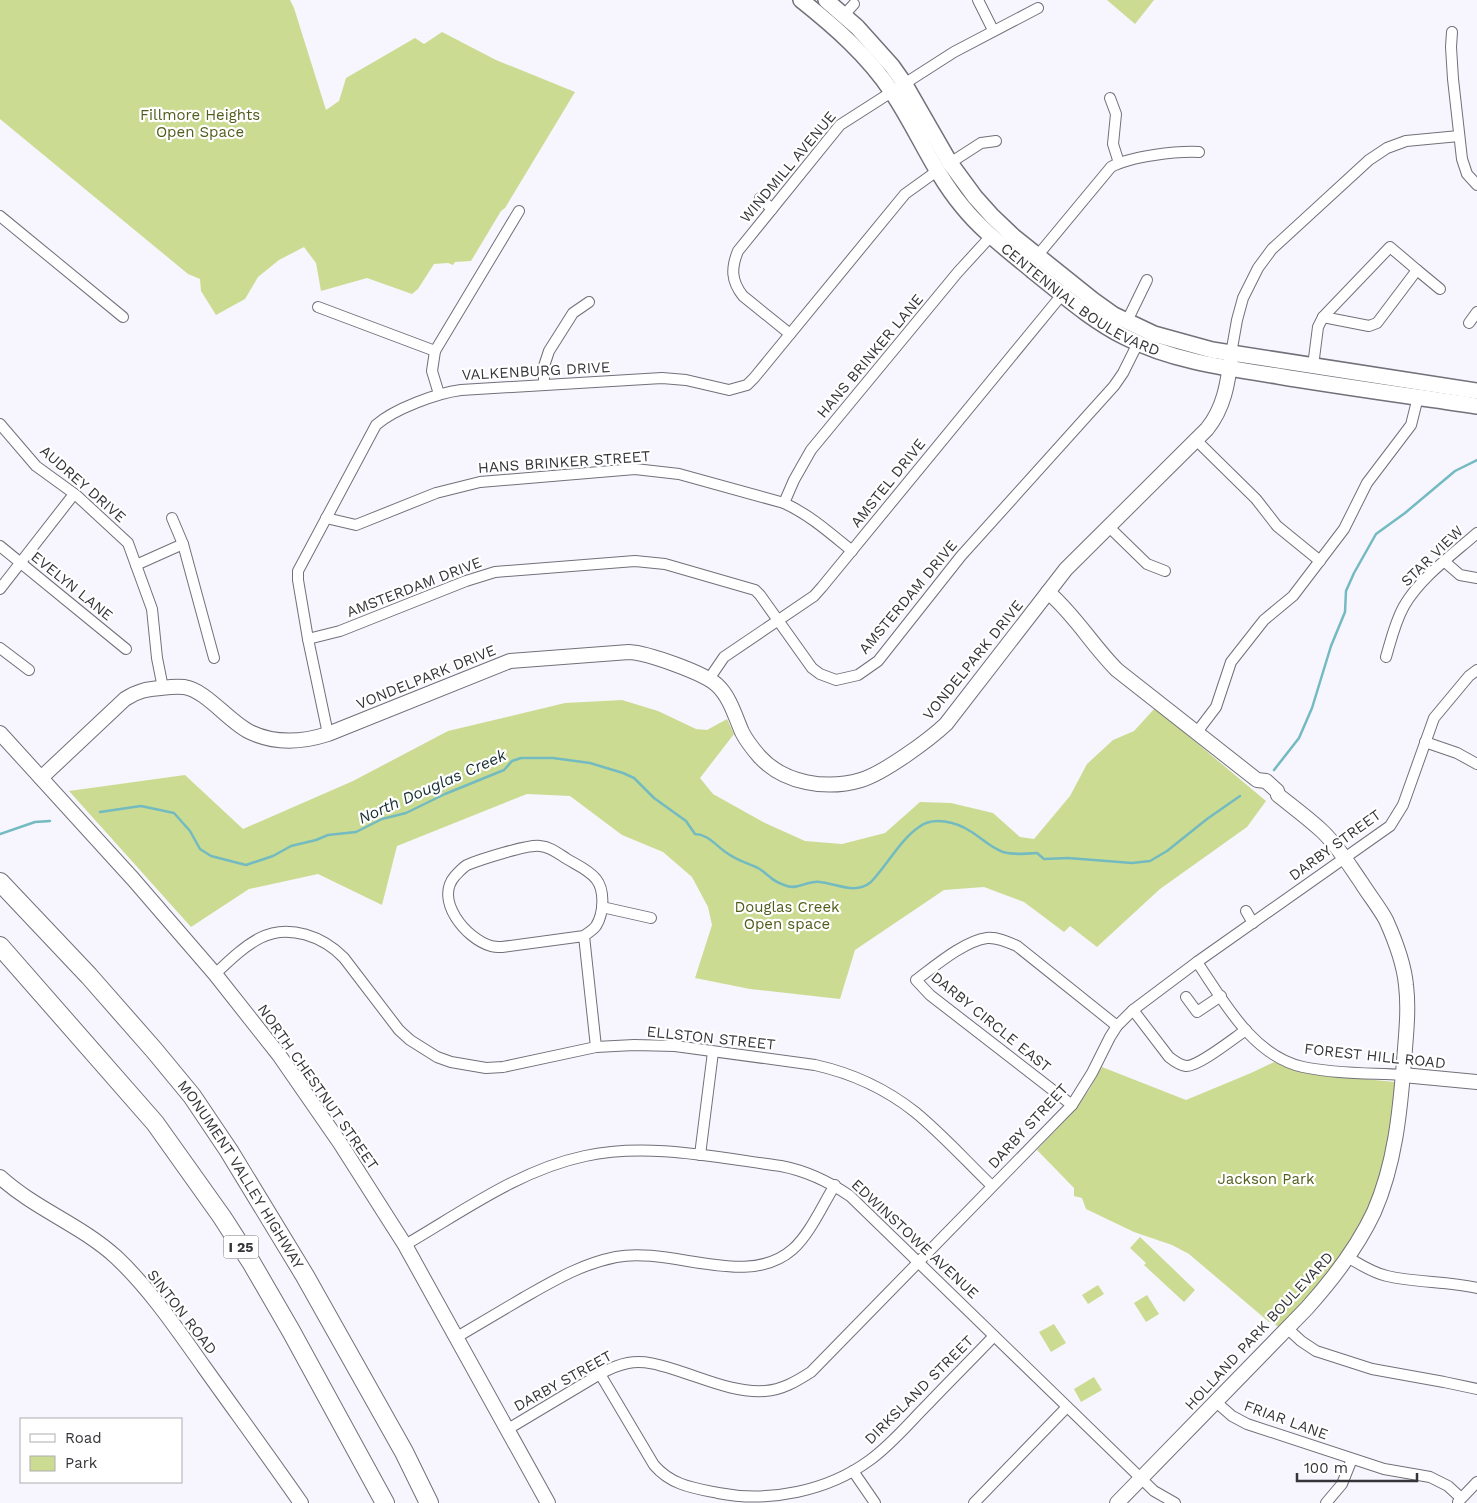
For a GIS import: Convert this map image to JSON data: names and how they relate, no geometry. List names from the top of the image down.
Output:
{
  "streets": {
    "highway": ["MONUMENT VALLEY HIGHWAY", "I 25"],
    "main road": ["CENTENNIAL BOULEVARD"],
    "street": [
      "WINDMILL AVENUE",
      "HANS BRINKER LANE",
      "VALKENBURG DRIVE",
      "HANS BRINKER STREET",
      "AMSTEL DRIVE",
      "AUDREY DRIVE",
      "STAR VIEW",
      "EVELYN LANE",
      "AMSTERDAM DRIVE",
      "VONDELPARK DRIVE",
      "DARBY STREET",
      "DARBY CIRCLE EAST",
      "ELLSTON STREET",
      "FOREST HILL ROAD",
      "NORTH CHESTNUT STREET",
      "EDWINSTOWE AVENUE",
      "SINTON ROAD",
      "HOLLAND PARK BOULEVARD",
      "DIRKSLAND STREET",
      "FRIAR LANE"
    ]
  },
  "crossings": [
    ["WINDMILL AVENUE", "CENTENNIAL BOULEVARD"],
    ["WINDMILL AVENUE", "VALKENBURG DRIVE"],
    ["CENTENNIAL BOULEVARD", "HANS BRINKER LANE"],
    ["CENTENNIAL BOULEVARD", "VALKENBURG DRIVE"],
    ["CENTENNIAL BOULEVARD", "AMSTEL DRIVE"],
    ["CENTENNIAL BOULEVARD", "AMSTERDAM DRIVE"],
    ["CENTENNIAL BOULEVARD", "VONDELPARK DRIVE"],
    ["HANS BRINKER LANE", "HANS BRINKER STREET"],
    ["VALKENBURG DRIVE", "HANS BRINKER STREET"],
    ["VALKENBURG DRIVE", "AMSTERDAM DRIVE"],
    ["VALKENBURG DRIVE", "VONDELPARK DRIVE"],
    ["HANS BRINKER STREET", "AMSTEL DRIVE"],
    ["AMSTEL DRIVE", "AMSTERDAM DRIVE"],
    ["AMSTEL DRIVE", "VONDELPARK DRIVE"],
    ["AUDREY DRIVE", "VONDELPARK DRIVE"],
    ["VONDELPARK DRIVE", "NORTH CHESTNUT STREET"],
    ["VONDELPARK DRIVE", "HOLLAND PARK BOULEVARD"],
    ["DARBY STREET", "DARBY CIRCLE EAST"],
    ["DARBY STREET", "ELLSTON STREET"],
    ["DARBY STREET", "FOREST HILL ROAD"],
    ["DARBY STREET", "NORTH CHESTNUT STREET"],
    ["DARBY STREET", "EDWINSTOWE AVENUE"],
    ["DARBY STREET", "HOLLAND PARK BOULEVARD"],
    ["DARBY STREET", "DIRKSLAND STREET"],
    ["ELLSTON STREET", "NORTH CHESTNUT STREET"],
    ["FOREST HILL ROAD", "HOLLAND PARK BOULEVARD"],
    ["NORTH CHESTNUT STREET", "EDWINSTOWE AVENUE"],
    ["EDWINSTOWE AVENUE", "HOLLAND PARK BOULEVARD"],
    ["EDWINSTOWE AVENUE", "DIRKSLAND STREET"],
    ["HOLLAND PARK BOULEVARD", "FRIAR LANE"]
  ],
  "water": ["North Douglas Creek"],
  "parks": ["Fillmore Heights Open Space", "Douglas Creek Open space", "Jackson Park"],
  "legend": ["Road", "Park"],
  "scale_bar": "100 m"
}
